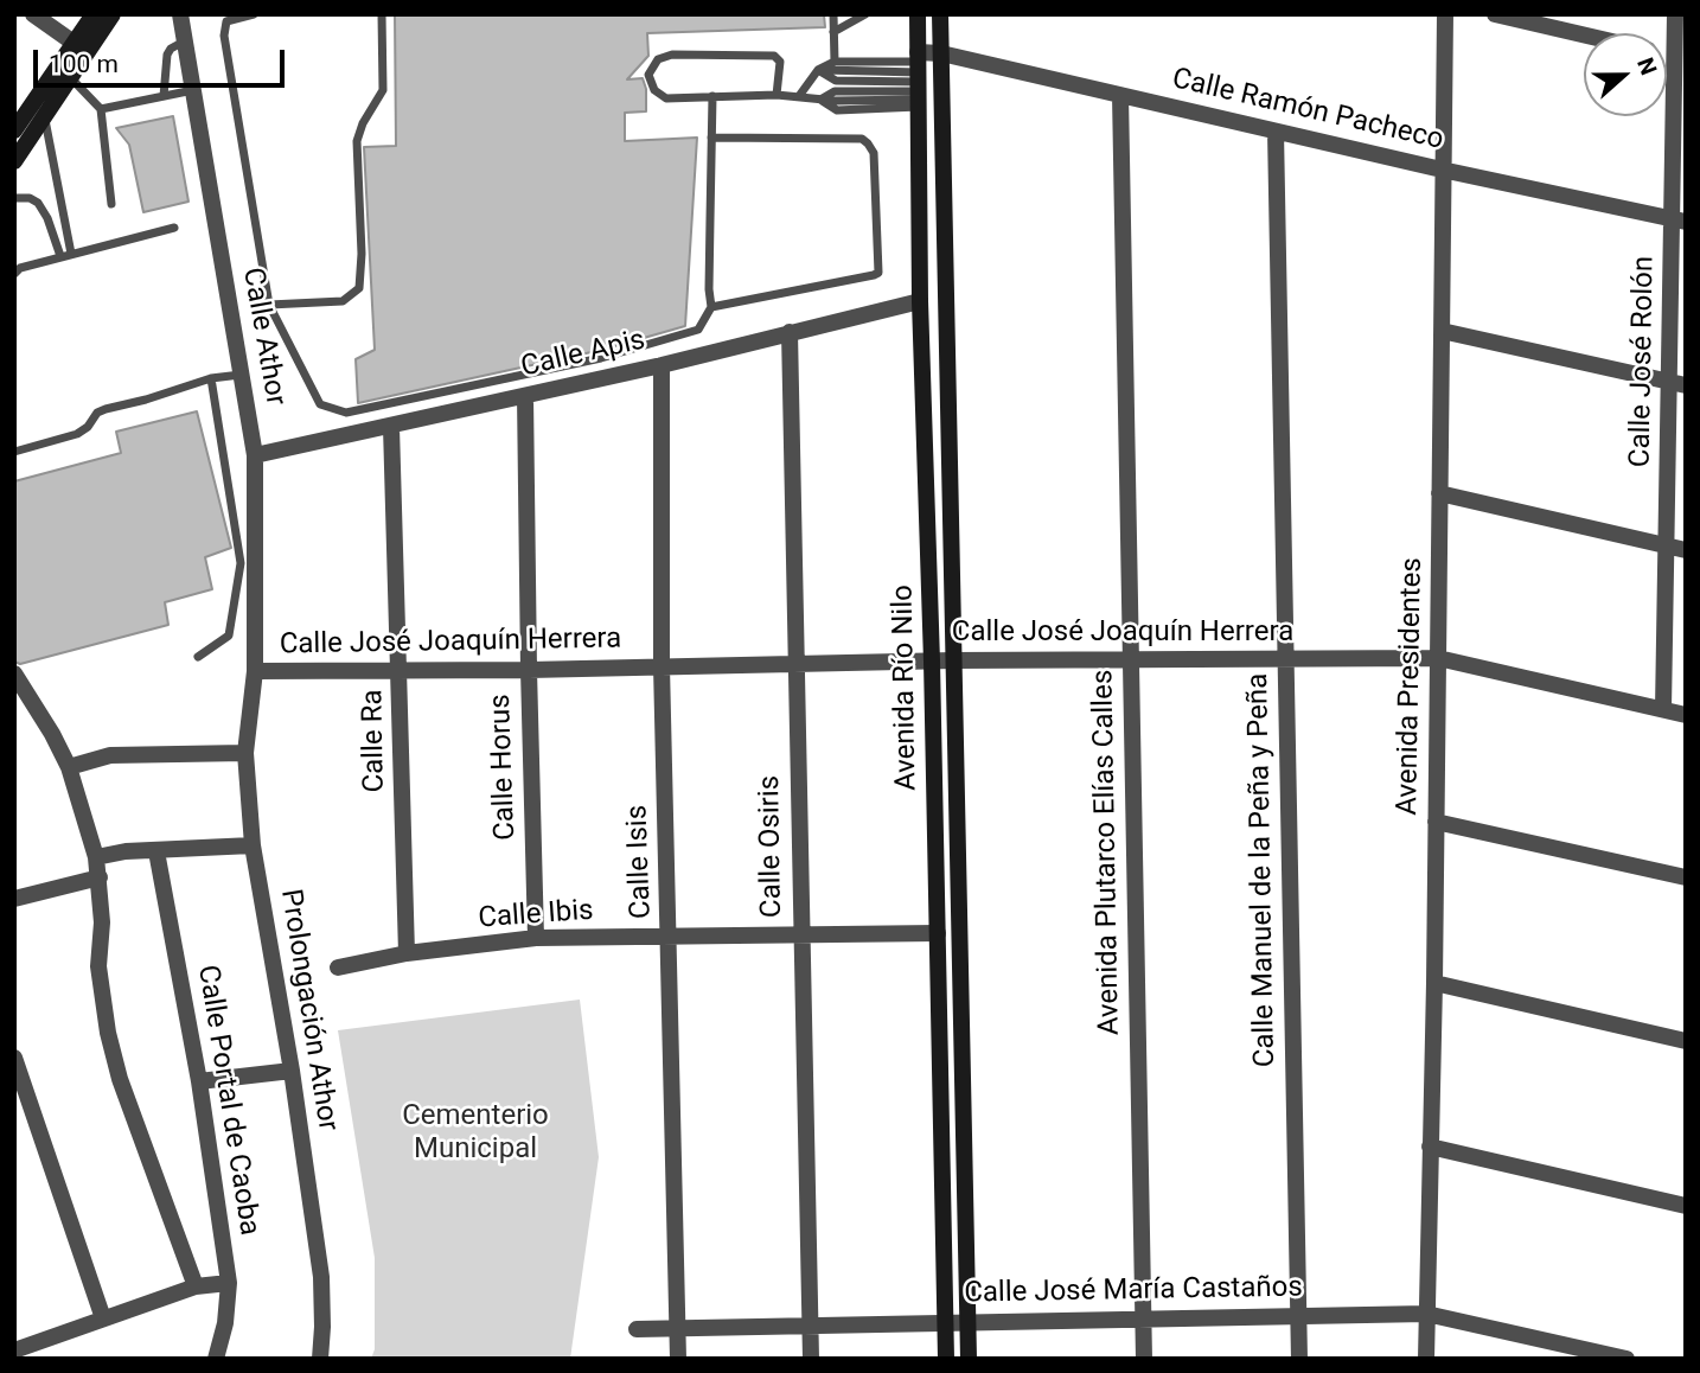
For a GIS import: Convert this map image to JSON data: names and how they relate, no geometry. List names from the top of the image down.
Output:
{
  "streets": {
    "main road": ["Avenida Río Nilo"],
    "street": [
      "Calle Ramón Pacheco",
      "Calle Athor",
      "Calle Apis",
      "Calle José Rolón",
      "Calle José Joaquín Herrera",
      "Avenida Presidentes",
      "Calle Ra",
      "Calle Horus",
      "Calle Osiris",
      "Avenida Plutarco Elías Calles",
      "Calle Isis",
      "Calle Manuel de la Peña y Peña",
      "Calle Ibis",
      "Prolongación Athor",
      "Calle Portal de Caoba",
      "Calle José María Castaños"
    ]
  },
  "crossings": [
    ["Calle Ramón Pacheco", "Calle José Rolón"],
    ["Calle Ramón Pacheco", "Avenida Presidentes"],
    ["Calle Ramón Pacheco", "Avenida Río Nilo"],
    ["Calle Ramón Pacheco", "Avenida Plutarco Elías Calles"],
    ["Calle Ramón Pacheco", "Calle Manuel de la Peña y Peña"],
    ["Calle Athor", "Calle Apis"],
    ["Calle Athor", "Calle José Joaquín Herrera"],
    ["Calle Athor", "Prolongación Athor"],
    ["Calle Apis", "Avenida Río Nilo"],
    ["Calle Apis", "Calle Ra"],
    ["Calle Apis", "Calle Horus"],
    ["Calle Apis", "Calle Osiris"],
    ["Calle Apis", "Calle Isis"],
    ["Calle José Rolón", "Calle José Joaquín Herrera"],
    ["Calle José Joaquín Herrera", "Avenida Presidentes"],
    ["Calle José Joaquín Herrera", "Avenida Río Nilo"],
    ["Calle José Joaquín Herrera", "Calle Ra"],
    ["Calle José Joaquín Herrera", "Calle Horus"],
    ["Calle José Joaquín Herrera", "Calle Osiris"],
    ["Calle José Joaquín Herrera", "Avenida Plutarco Elías Calles"],
    ["Calle José Joaquín Herrera", "Calle Isis"],
    ["Calle José Joaquín Herrera", "Calle Manuel de la Peña y Peña"],
    ["Calle José Joaquín Herrera", "Prolongación Athor"],
    ["Avenida Presidentes", "Calle José María Castaños"],
    ["Avenida Río Nilo", "Calle Ibis"],
    ["Avenida Río Nilo", "Calle José María Castaños"],
    ["Calle Ra", "Calle Ibis"],
    ["Calle Horus", "Calle Ibis"],
    ["Calle Osiris", "Calle Ibis"],
    ["Calle Osiris", "Calle José María Castaños"],
    ["Avenida Plutarco Elías Calles", "Calle José María Castaños"],
    ["Calle Isis", "Calle Ibis"],
    ["Calle Isis", "Calle José María Castaños"],
    ["Calle Manuel de la Peña y Peña", "Calle José María Castaños"]
  ],
  "parks": ["Cementerio Municipal"],
  "scale_bar": "100 m",
  "north": "right"
}
